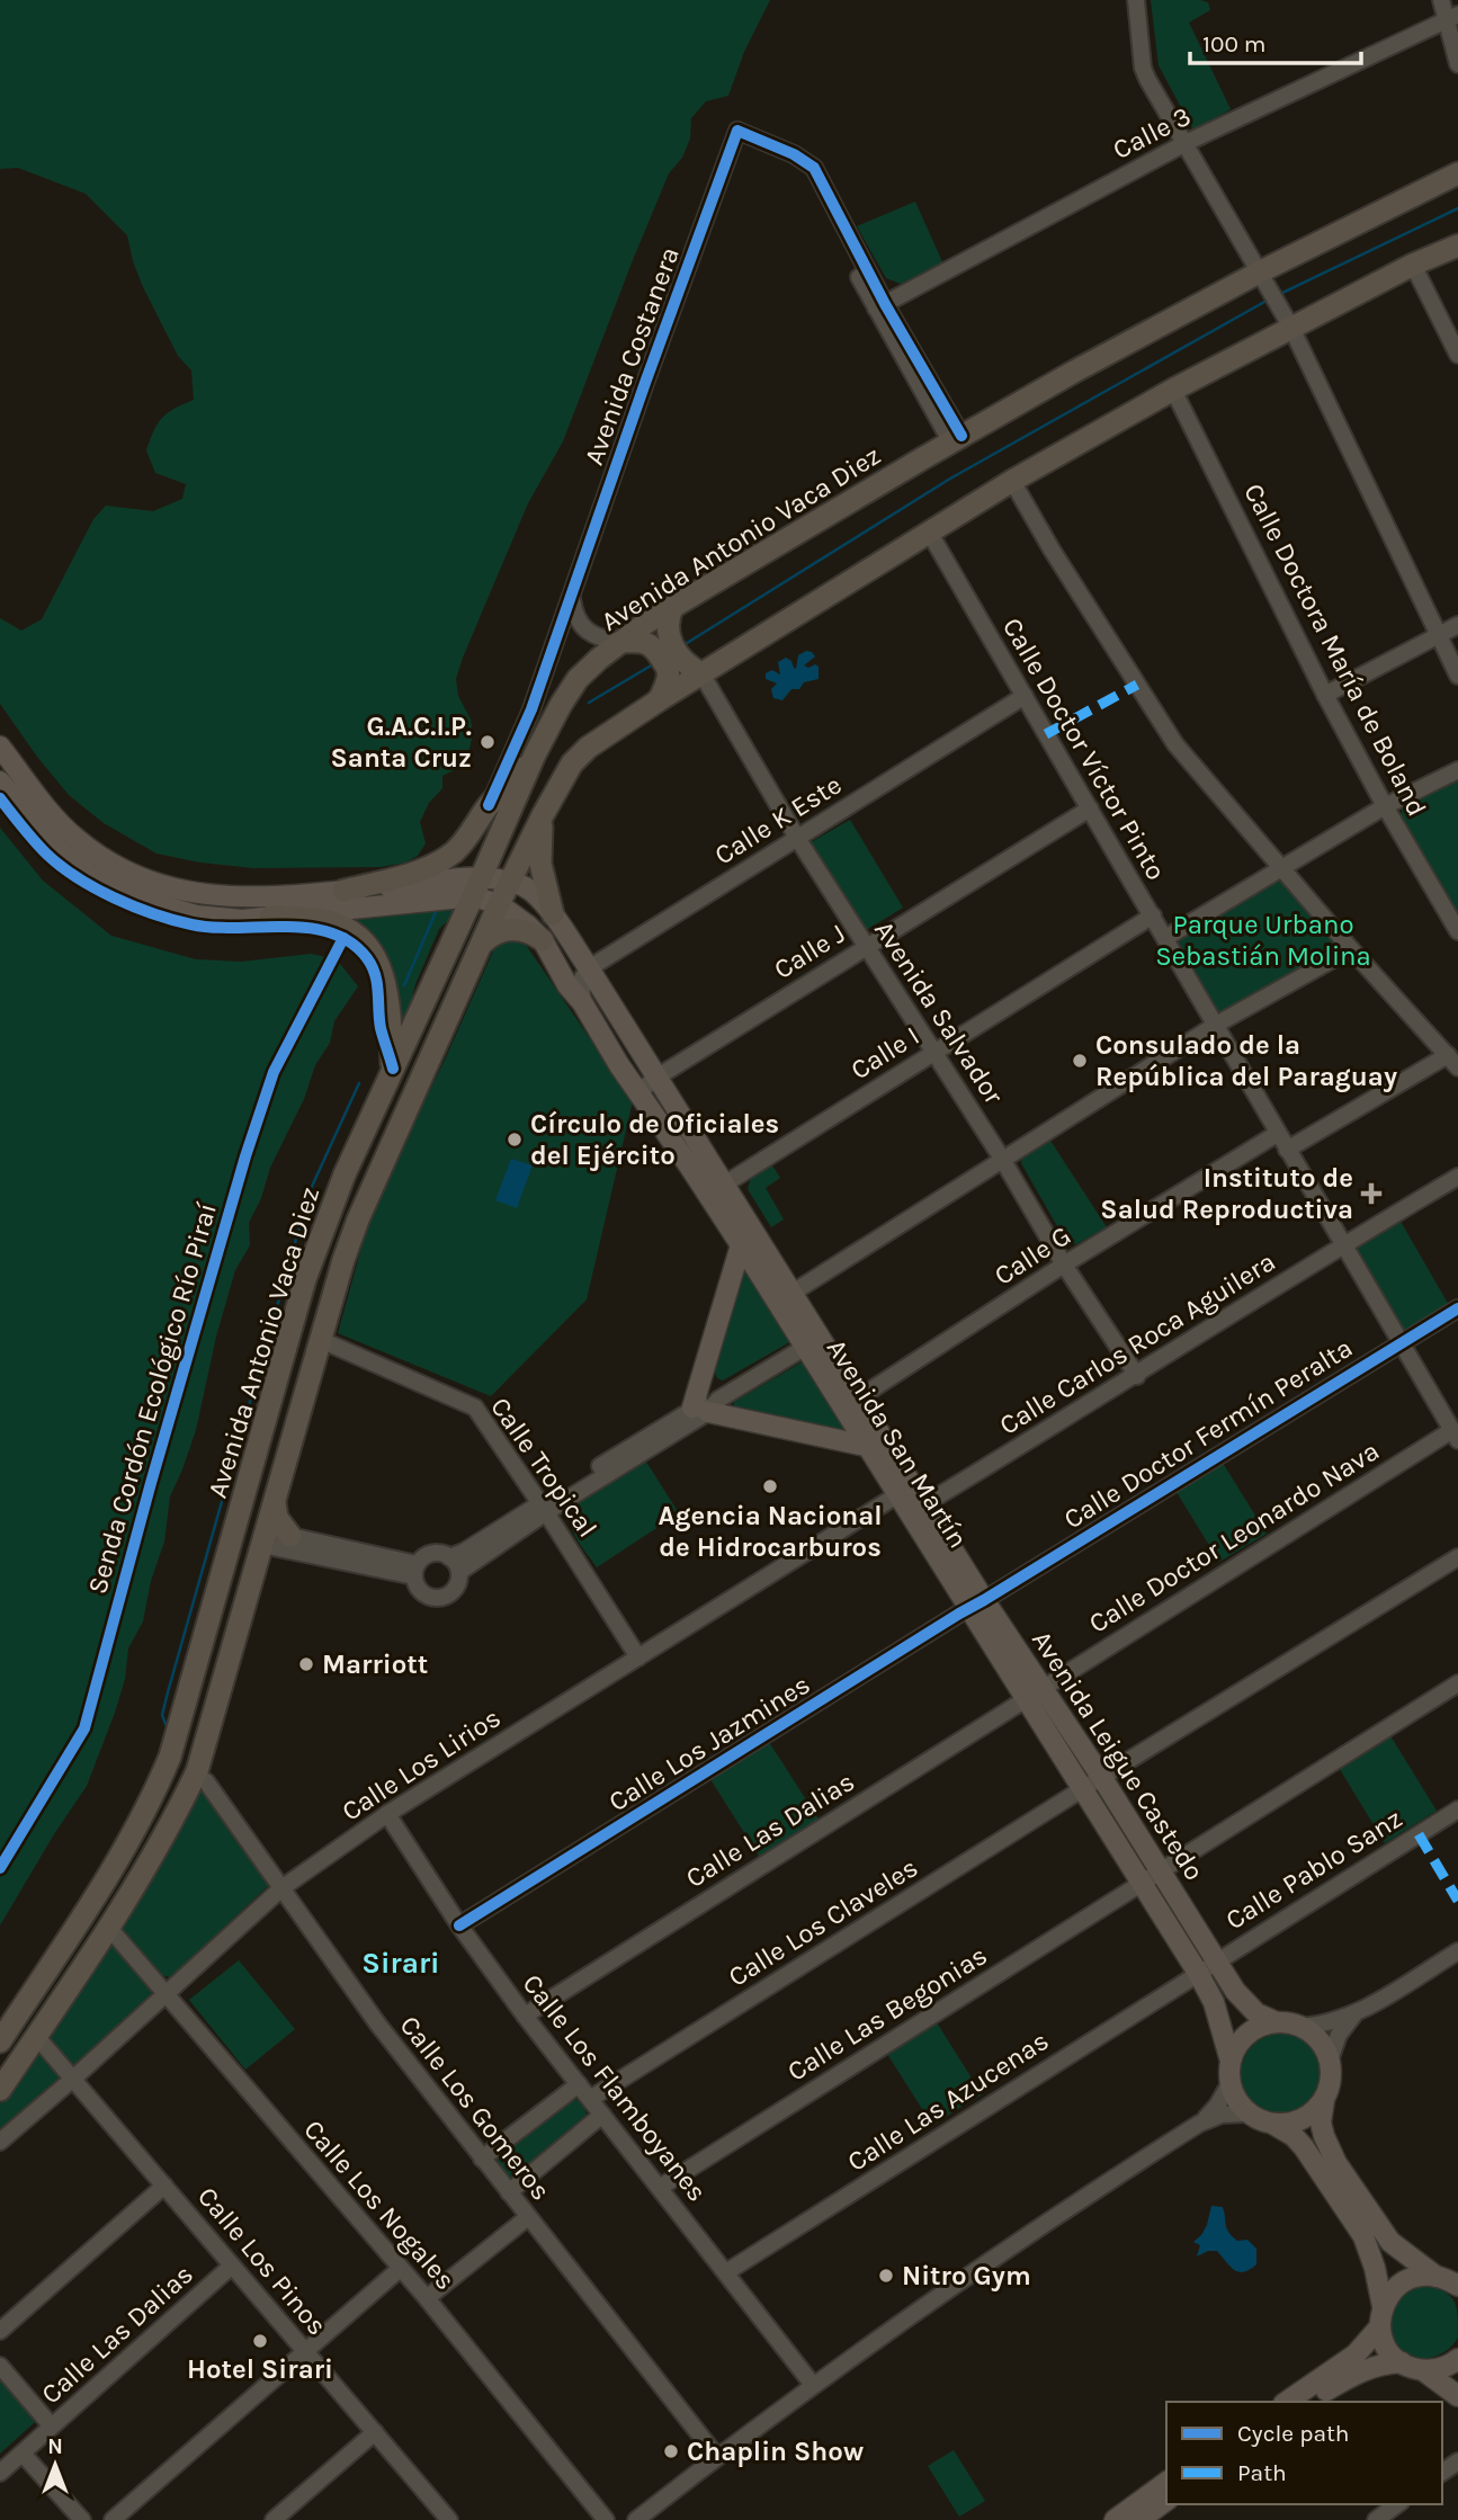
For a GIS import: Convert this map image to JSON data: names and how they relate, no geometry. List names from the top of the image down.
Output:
{
  "streets": {
    "highway": ["Avenida Antonio Vaca Diez"],
    "main road": ["Avenida San Martín", "Avenida Leigue Castedo"],
    "street": [
      "Calle 3",
      "Avenida Costanera",
      "Calle Doctora María de Boland",
      "Calle Doctor Víctor Pinto",
      "Calle K Este",
      "Calle J",
      "Avenida Salvador",
      "Calle I",
      "Calle G",
      "Calle Carlos Roca Aguilera",
      "Calle Doctor Fermín Peralta",
      "Calle Tropical",
      "Calle Doctor Leonardo Nava",
      "Calle Los Jazmines",
      "Calle Los Lirios",
      "Calle Las Dalias",
      "Calle Pablo Sanz",
      "Calle Los Claveles",
      "Calle Las Begonias",
      "Calle Los Flamboyanes",
      "Calle Las Azucenas",
      "Calle Los Gomeros",
      "Calle Los Nogales",
      "Calle Los Pinos"
    ],
    "cycle path": ["Senda Cordón Ecológico Río Piraí"]
  },
  "crossings": [
    ["Calle 3", "Avenida Costanera"],
    ["Avenida Antonio Vaca Diez", "Calle Doctora María de Boland"],
    ["Avenida Antonio Vaca Diez", "Calle Doctor Víctor Pinto"],
    ["Avenida Antonio Vaca Diez", "Avenida Salvador"],
    ["Avenida Antonio Vaca Diez", "Avenida San Martín"],
    ["Avenida Antonio Vaca Diez", "Calle Tropical"],
    ["Avenida Antonio Vaca Diez", "Calle Los Nogales"],
    ["Avenida Antonio Vaca Diez", "Calle Los Pinos"],
    ["Calle Doctor Víctor Pinto", "Calle K Este"],
    ["Calle Doctor Víctor Pinto", "Calle J"],
    ["Calle Doctor Víctor Pinto", "Calle I"],
    ["Calle Doctor Víctor Pinto", "Calle G"],
    ["Calle Doctor Víctor Pinto", "Calle Carlos Roca Aguilera"],
    ["Calle Doctor Víctor Pinto", "Calle Doctor Fermín Peralta"],
    ["Calle Doctor Víctor Pinto", "Calle Doctor Leonardo Nava"],
    ["Calle K Este", "Avenida Salvador"],
    ["Calle K Este", "Avenida San Martín"],
    ["Calle J", "Avenida Salvador"],
    ["Calle J", "Avenida San Martín"],
    ["Avenida Salvador", "Calle I"],
    ["Avenida Salvador", "Calle G"],
    ["Avenida Salvador", "Calle Carlos Roca Aguilera"],
    ["Calle I", "Avenida San Martín"],
    ["Calle G", "Avenida San Martín"],
    ["Calle Carlos Roca Aguilera", "Avenida San Martín"],
    ["Calle Carlos Roca Aguilera", "Avenida Leigue Castedo"],
    ["Calle Doctor Fermín Peralta", "Avenida San Martín"],
    ["Calle Doctor Fermín Peralta", "Calle Los Jazmines"],
    ["Calle Doctor Fermín Peralta", "Avenida Leigue Castedo"],
    ["Avenida San Martín", "Calle Los Jazmines"],
    ["Avenida San Martín", "Avenida Leigue Castedo"],
    ["Avenida San Martín", "Calle Los Lirios"],
    ["Avenida San Martín", "Calle Las Dalias"],
    ["Avenida San Martín", "Calle Pablo Sanz"],
    ["Avenida San Martín", "Calle Los Claveles"],
    ["Avenida San Martín", "Calle Las Begonias"],
    ["Avenida San Martín", "Calle Las Azucenas"],
    ["Calle Tropical", "Calle Los Lirios"],
    ["Calle Doctor Leonardo Nava", "Avenida Leigue Castedo"],
    ["Calle Doctor Leonardo Nava", "Calle Las Dalias"],
    ["Calle Los Jazmines", "Avenida Leigue Castedo"],
    ["Calle Los Jazmines", "Calle Los Flamboyanes"],
    ["Avenida Leigue Castedo", "Calle Las Dalias"],
    ["Avenida Leigue Castedo", "Calle Pablo Sanz"],
    ["Avenida Leigue Castedo", "Calle Los Claveles"],
    ["Avenida Leigue Castedo", "Calle Las Begonias"],
    ["Calle Los Lirios", "Calle Los Flamboyanes"],
    ["Calle Los Lirios", "Calle Los Gomeros"],
    ["Calle Los Lirios", "Calle Los Nogales"],
    ["Calle Los Lirios", "Calle Los Pinos"],
    ["Calle Las Dalias", "Calle Los Flamboyanes"],
    ["Calle Las Dalias", "Calle Los Pinos"],
    ["Calle Pablo Sanz", "Calle Las Azucenas"],
    ["Calle Los Claveles", "Calle Los Flamboyanes"],
    ["Calle Las Begonias", "Calle Los Flamboyanes"],
    ["Calle Los Flamboyanes", "Calle Las Azucenas"]
  ],
  "districts": ["Sirari"],
  "parks": ["Parque Urbano Sebastián Molina"],
  "places": {
    "other": [
      "G.A.C.I.P. Santa Cruz",
      "Consulado de la República del Paraguay",
      "Círculo de Oficiales del Ejército",
      "Agencia Nacional de Hidrocarburos",
      "Marriott",
      "Nitro Gym",
      "Hotel Sirari",
      "Chaplin Show"
    ],
    "health": ["Instituto de Salud Reproductiva"]
  },
  "legend": ["Cycle path", "Path"],
  "scale_bar": "100 m",
  "north": "top"
}
